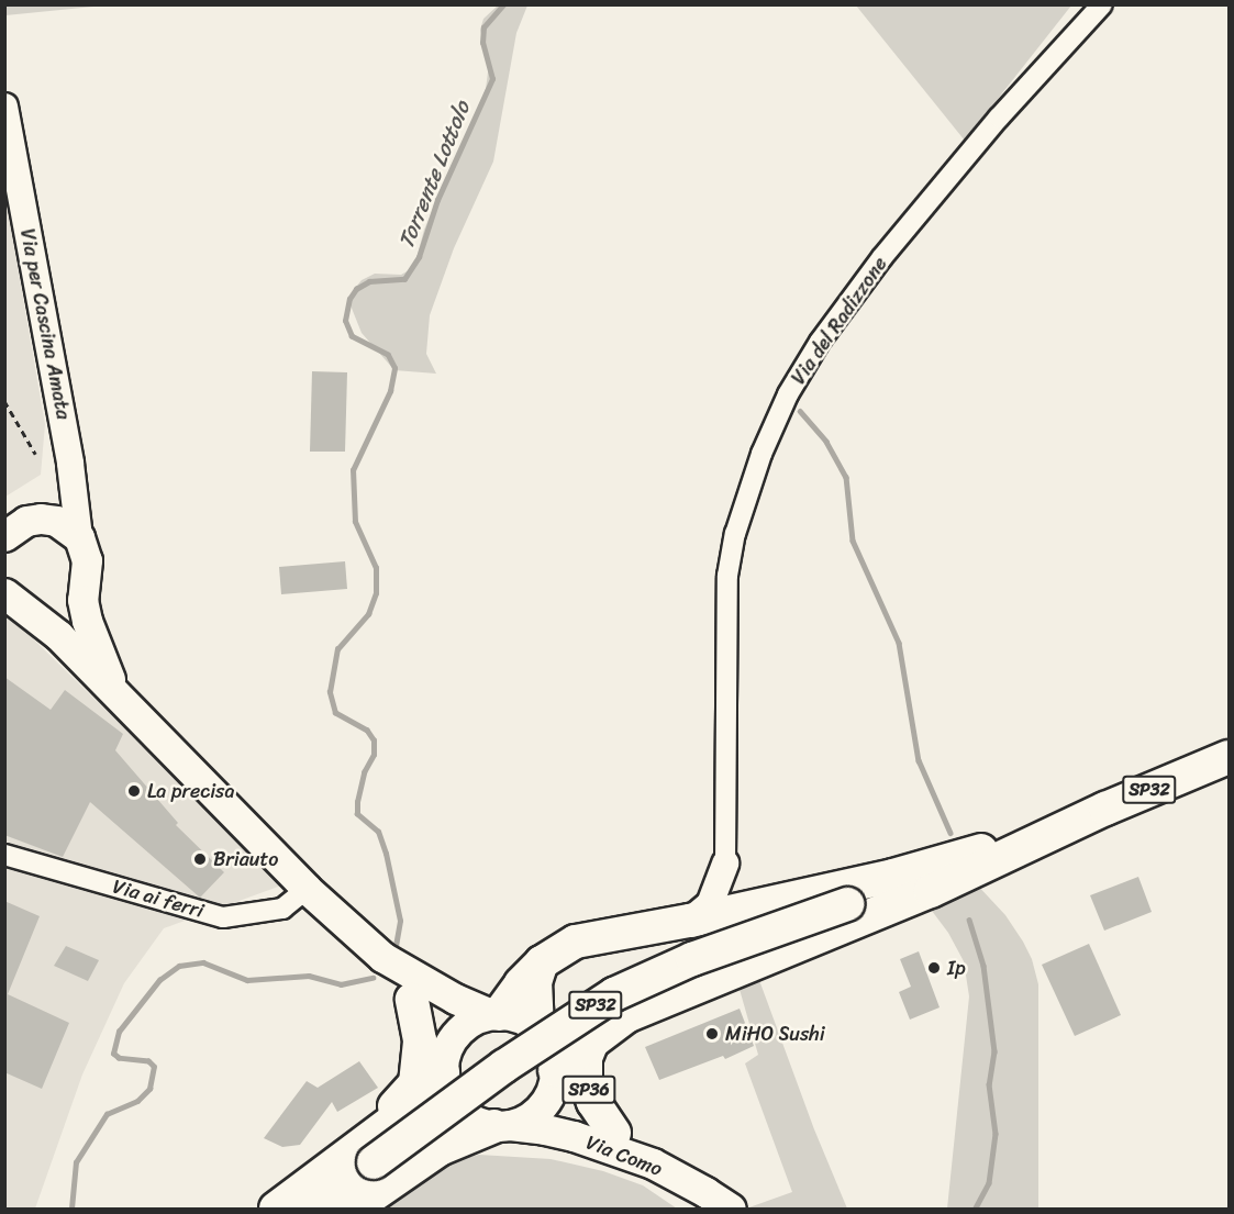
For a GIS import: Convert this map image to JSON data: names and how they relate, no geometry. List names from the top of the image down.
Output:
{
  "streets": {
    "main road": ["SP32", "SP36", "Via Como"],
    "street": ["Via del Radizzone", "Via per Cascina Amata", "Via ai ferri"]
  },
  "crossings": [
    ["SP36", "Via Como"]
  ],
  "water": ["Torrente Lottolo"],
  "places": [
    "La precisa",
    "Briauto",
    "Ip",
    "MiHO Sushi"
  ]
}
